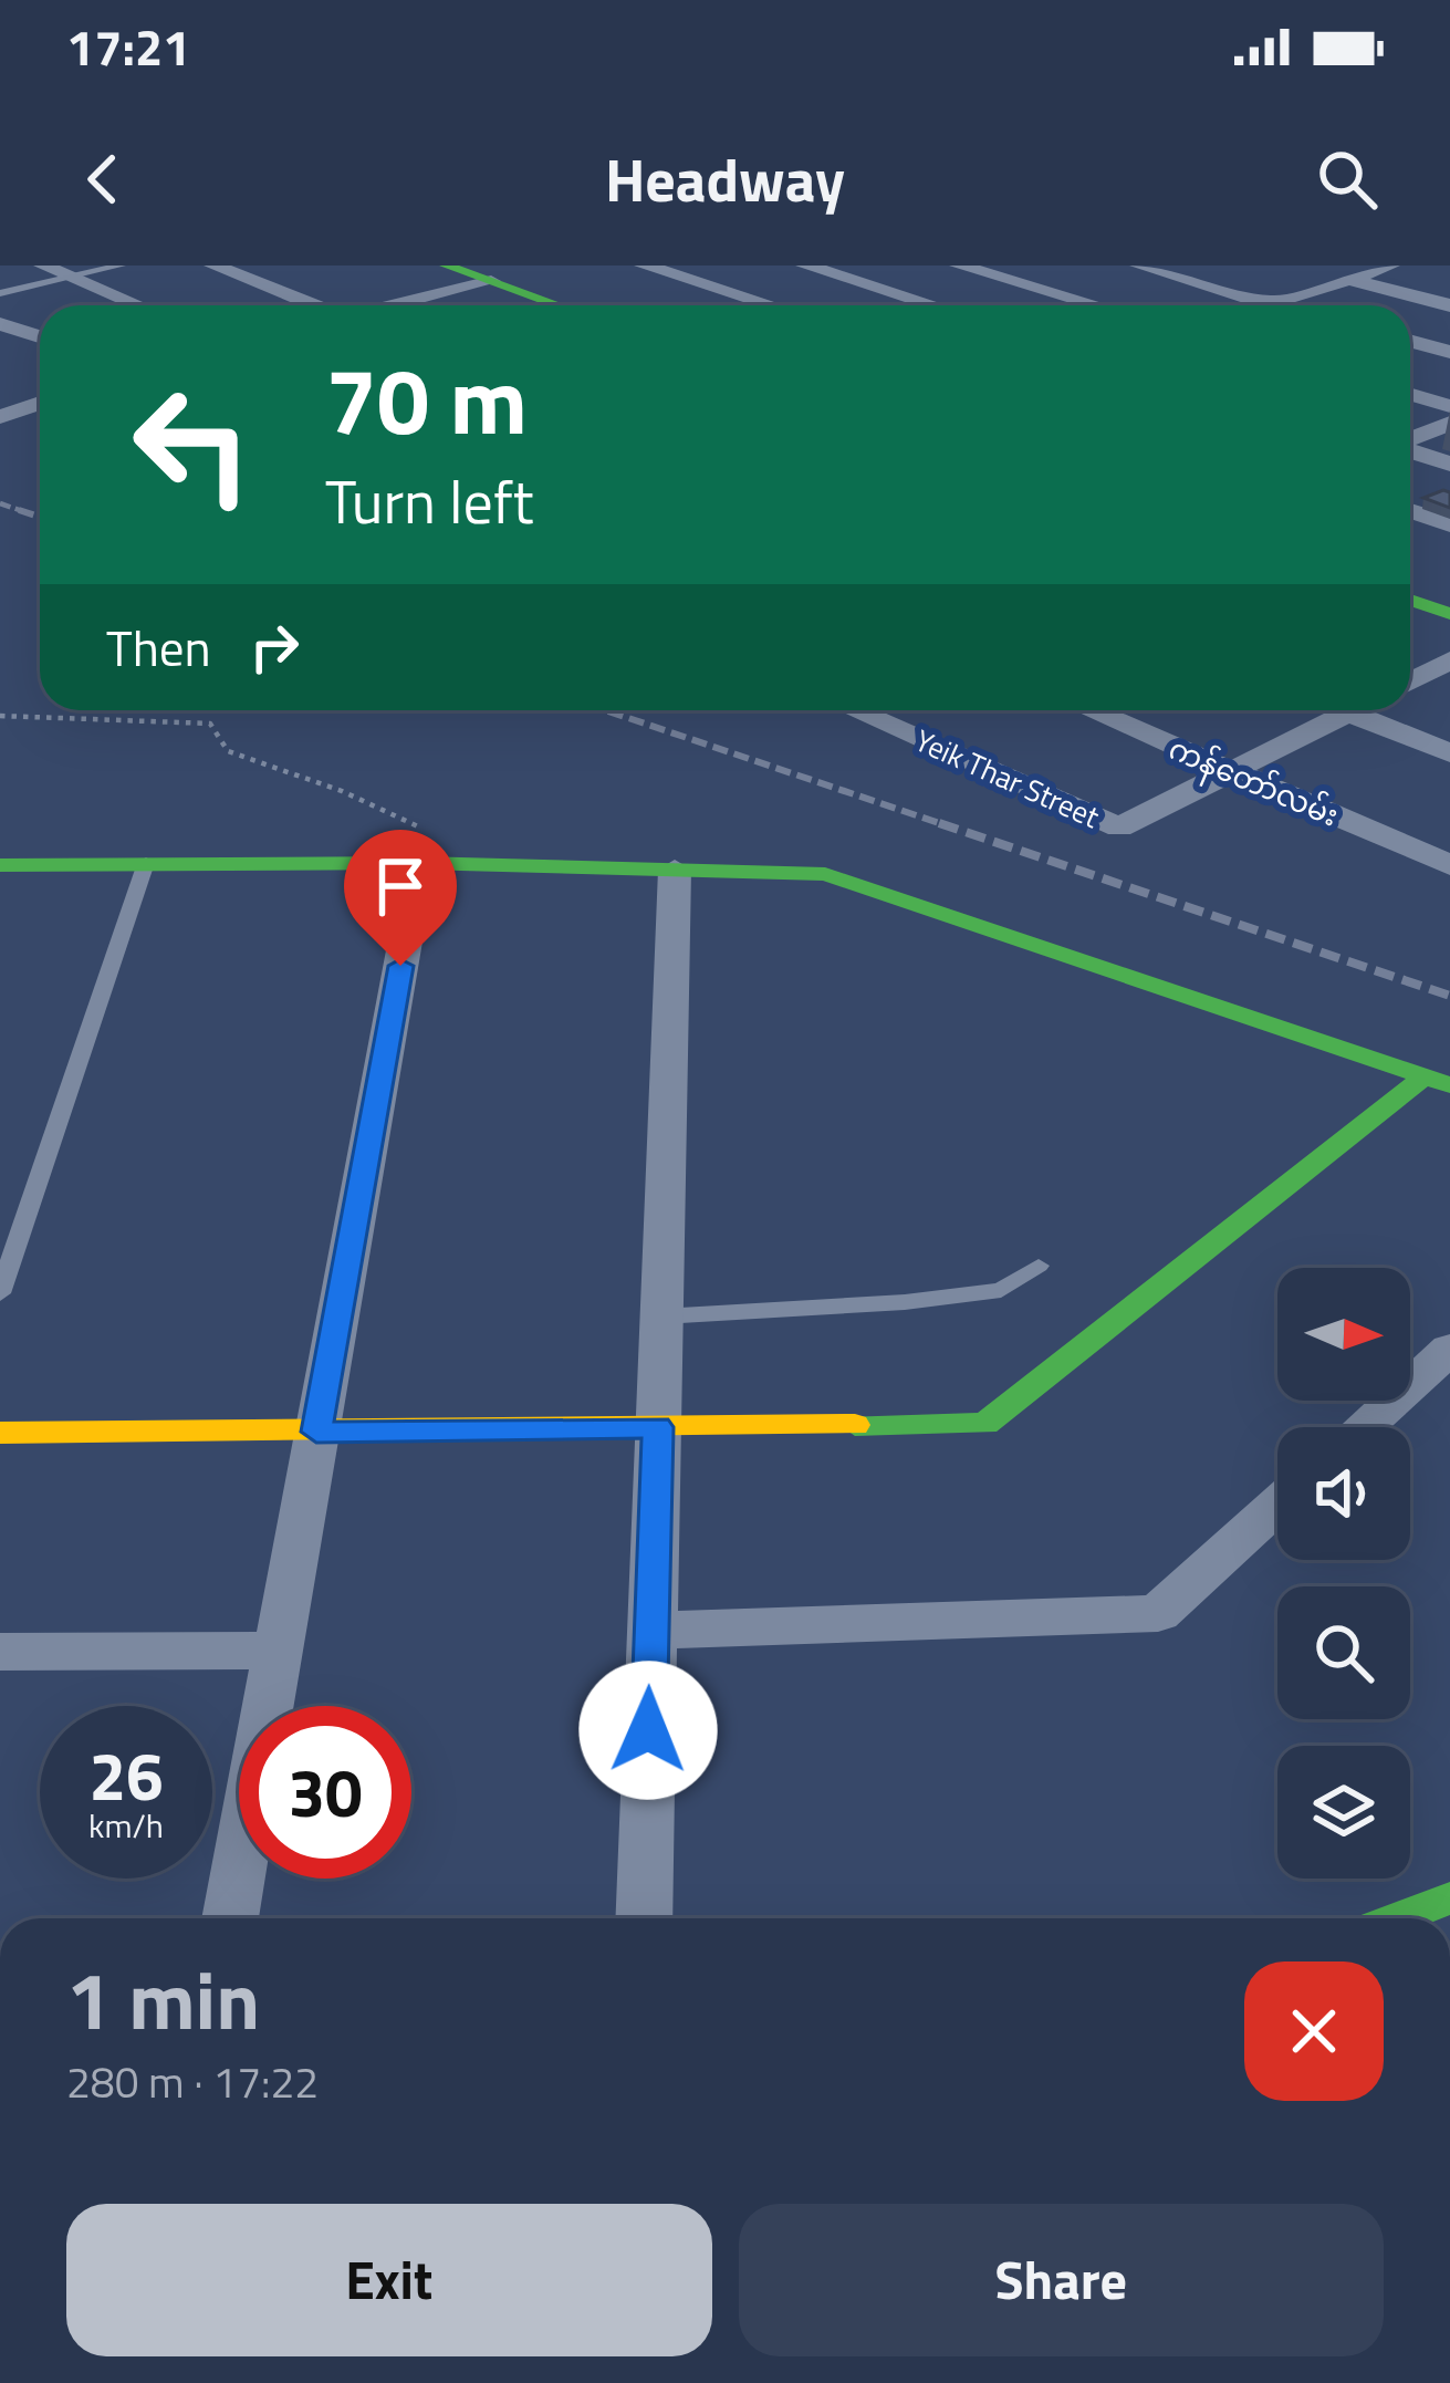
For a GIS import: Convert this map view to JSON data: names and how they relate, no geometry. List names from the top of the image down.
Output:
{
  "streets": {
    "street": ["Yeik Thar Street", "ကန်တော်လမ်း"]
  },
  "crossings": [
    ["Yeik Thar Street", "ကန်တော်လမ်း"]
  ],
  "north": "right",
  "page": {
    "status": "17:21",
    "header": "Headway",
    "turn": ["70 m", "Turn left"],
    "then": "Then",
    "speed": "26 km/h",
    "limit": "30",
    "heading": ["1 min", "280 m · 17:22"],
    "buttons": ["Exit", "Share"]
  }
}
